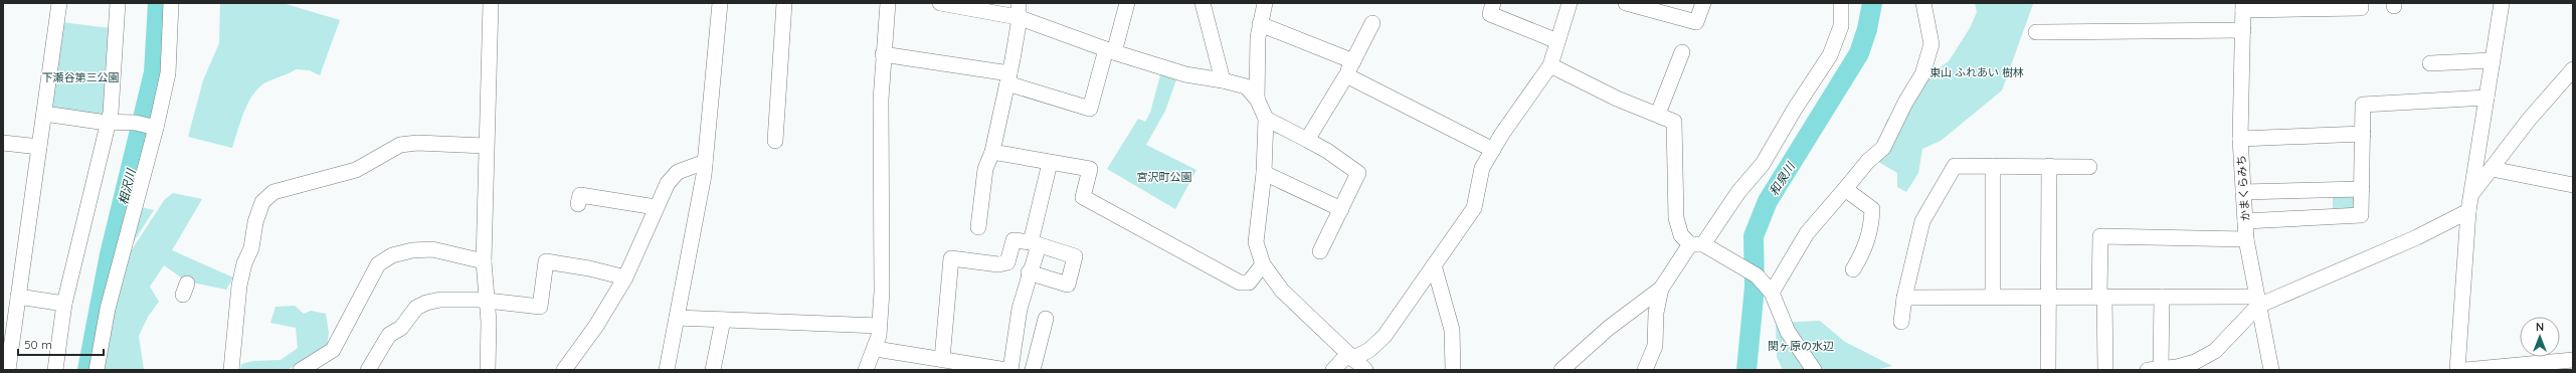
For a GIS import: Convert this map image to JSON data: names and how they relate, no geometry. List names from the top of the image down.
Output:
{
  "streets": {
    "street": ["かまくらみち"]
  },
  "water": ["和泉川", "相沢川"],
  "parks": [
    "東山 ふれあい 樹林",
    "下瀬谷第三公園",
    "宮沢町公園",
    "関ヶ原の水辺"
  ],
  "scale_bar": "50 m",
  "north": "top"
}
